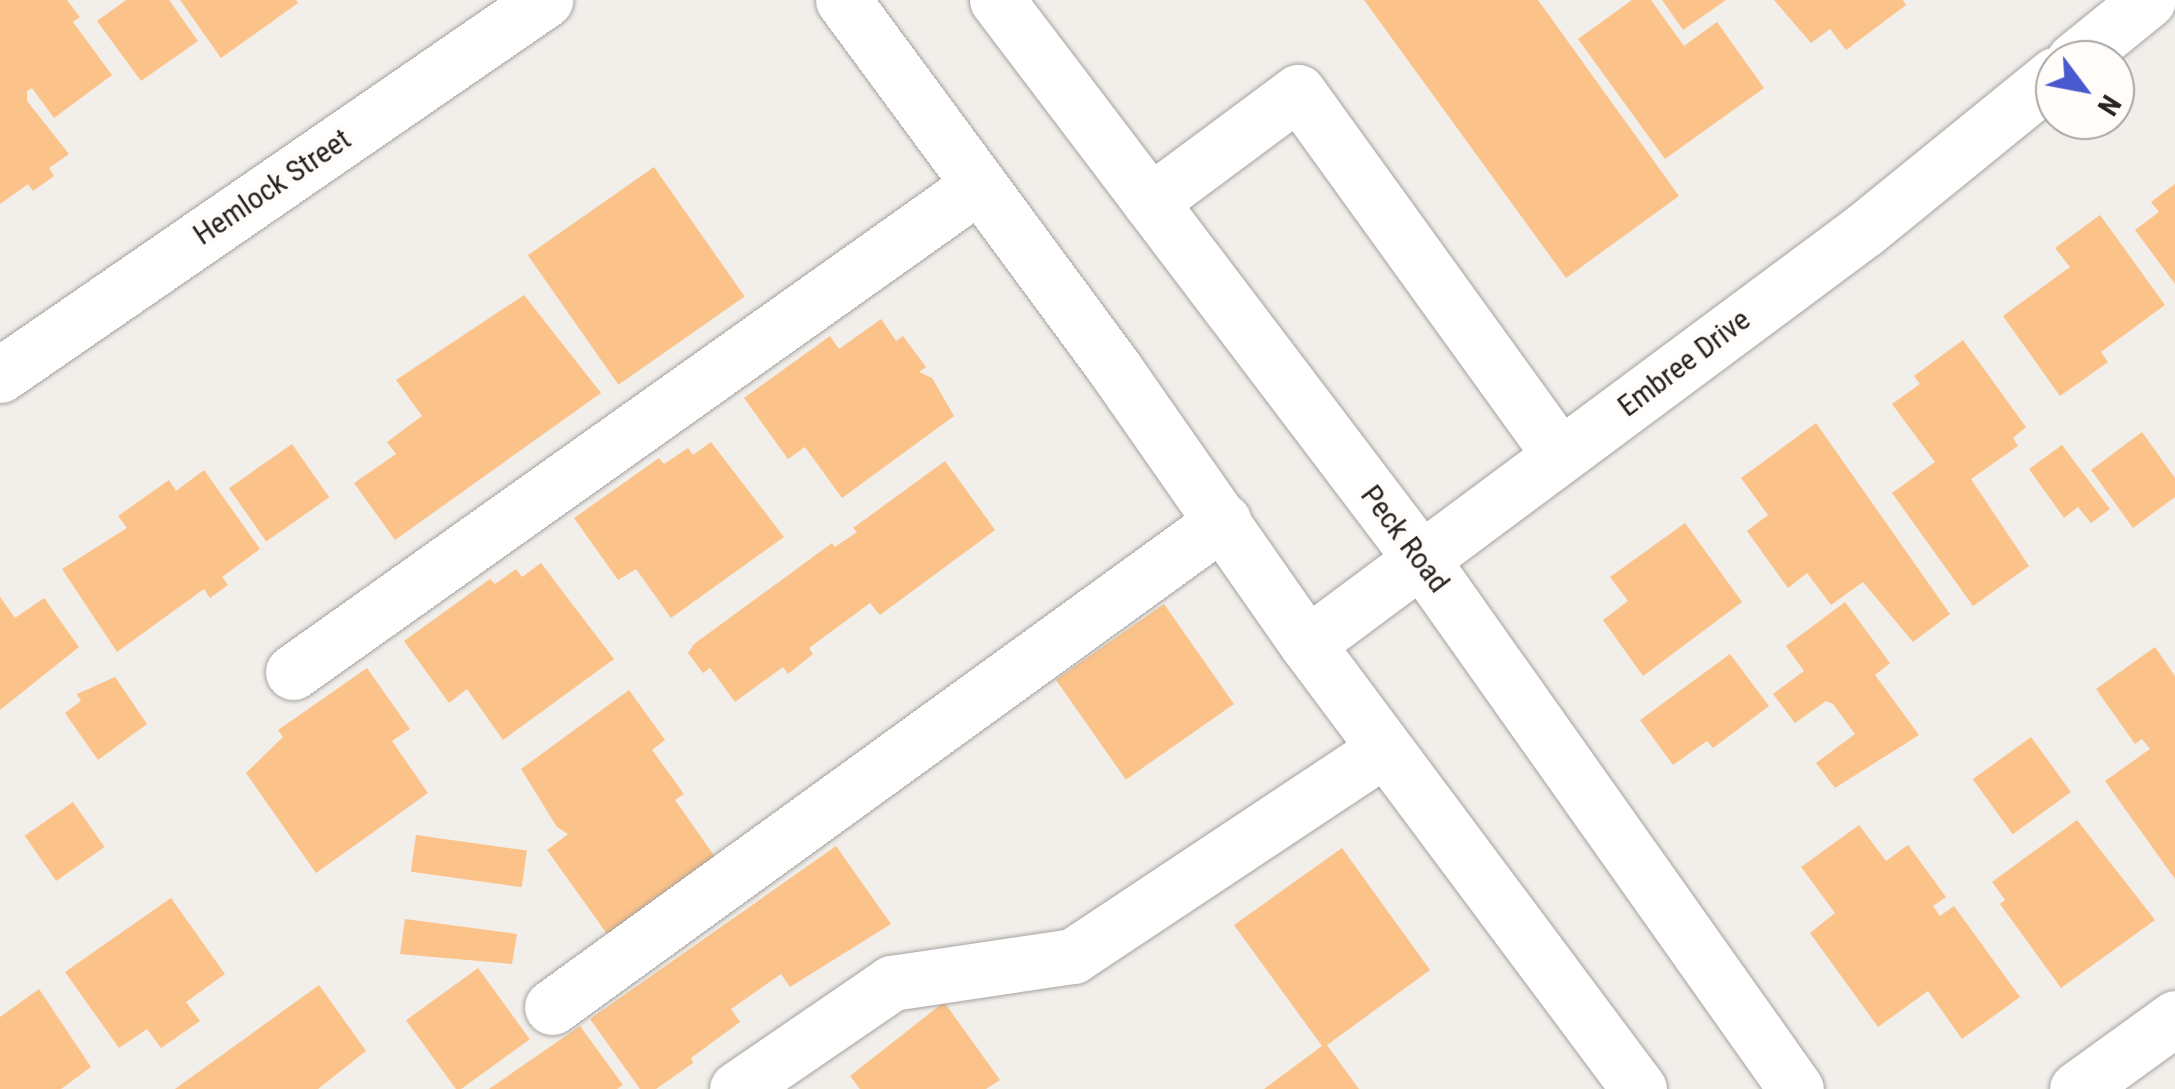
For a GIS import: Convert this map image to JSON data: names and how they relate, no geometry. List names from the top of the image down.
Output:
{
  "streets": {
    "main road": ["Hemlock Street", "Embree Drive", "Peck Road"]
  },
  "crossings": [
    ["Embree Drive", "Peck Road"]
  ],
  "north": "bottom right"
}
